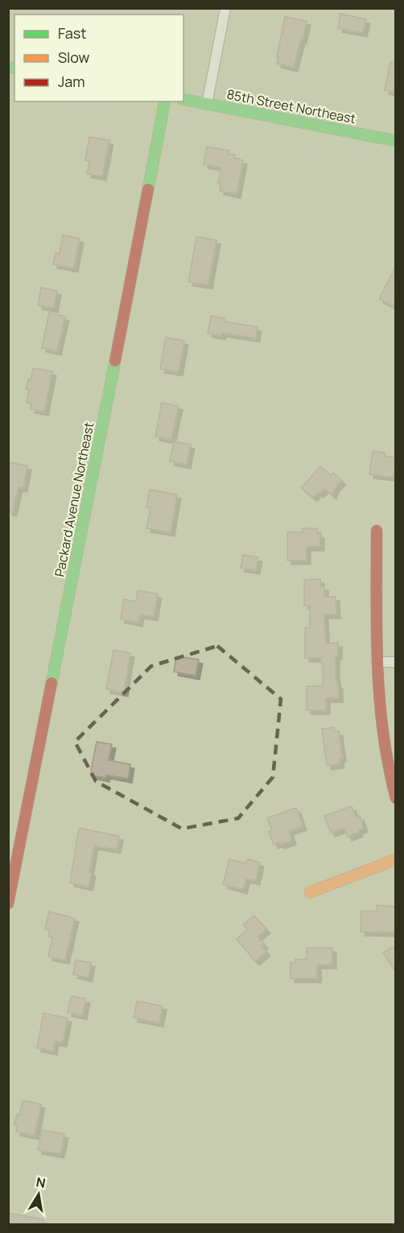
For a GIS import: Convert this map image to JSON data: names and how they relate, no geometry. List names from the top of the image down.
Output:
{
  "streets": {
    "street": ["85th Street Northeast", "Packard Avenue Northeast"]
  },
  "legend": ["Fast", "Slow", "Jam"],
  "north": "top"
}
